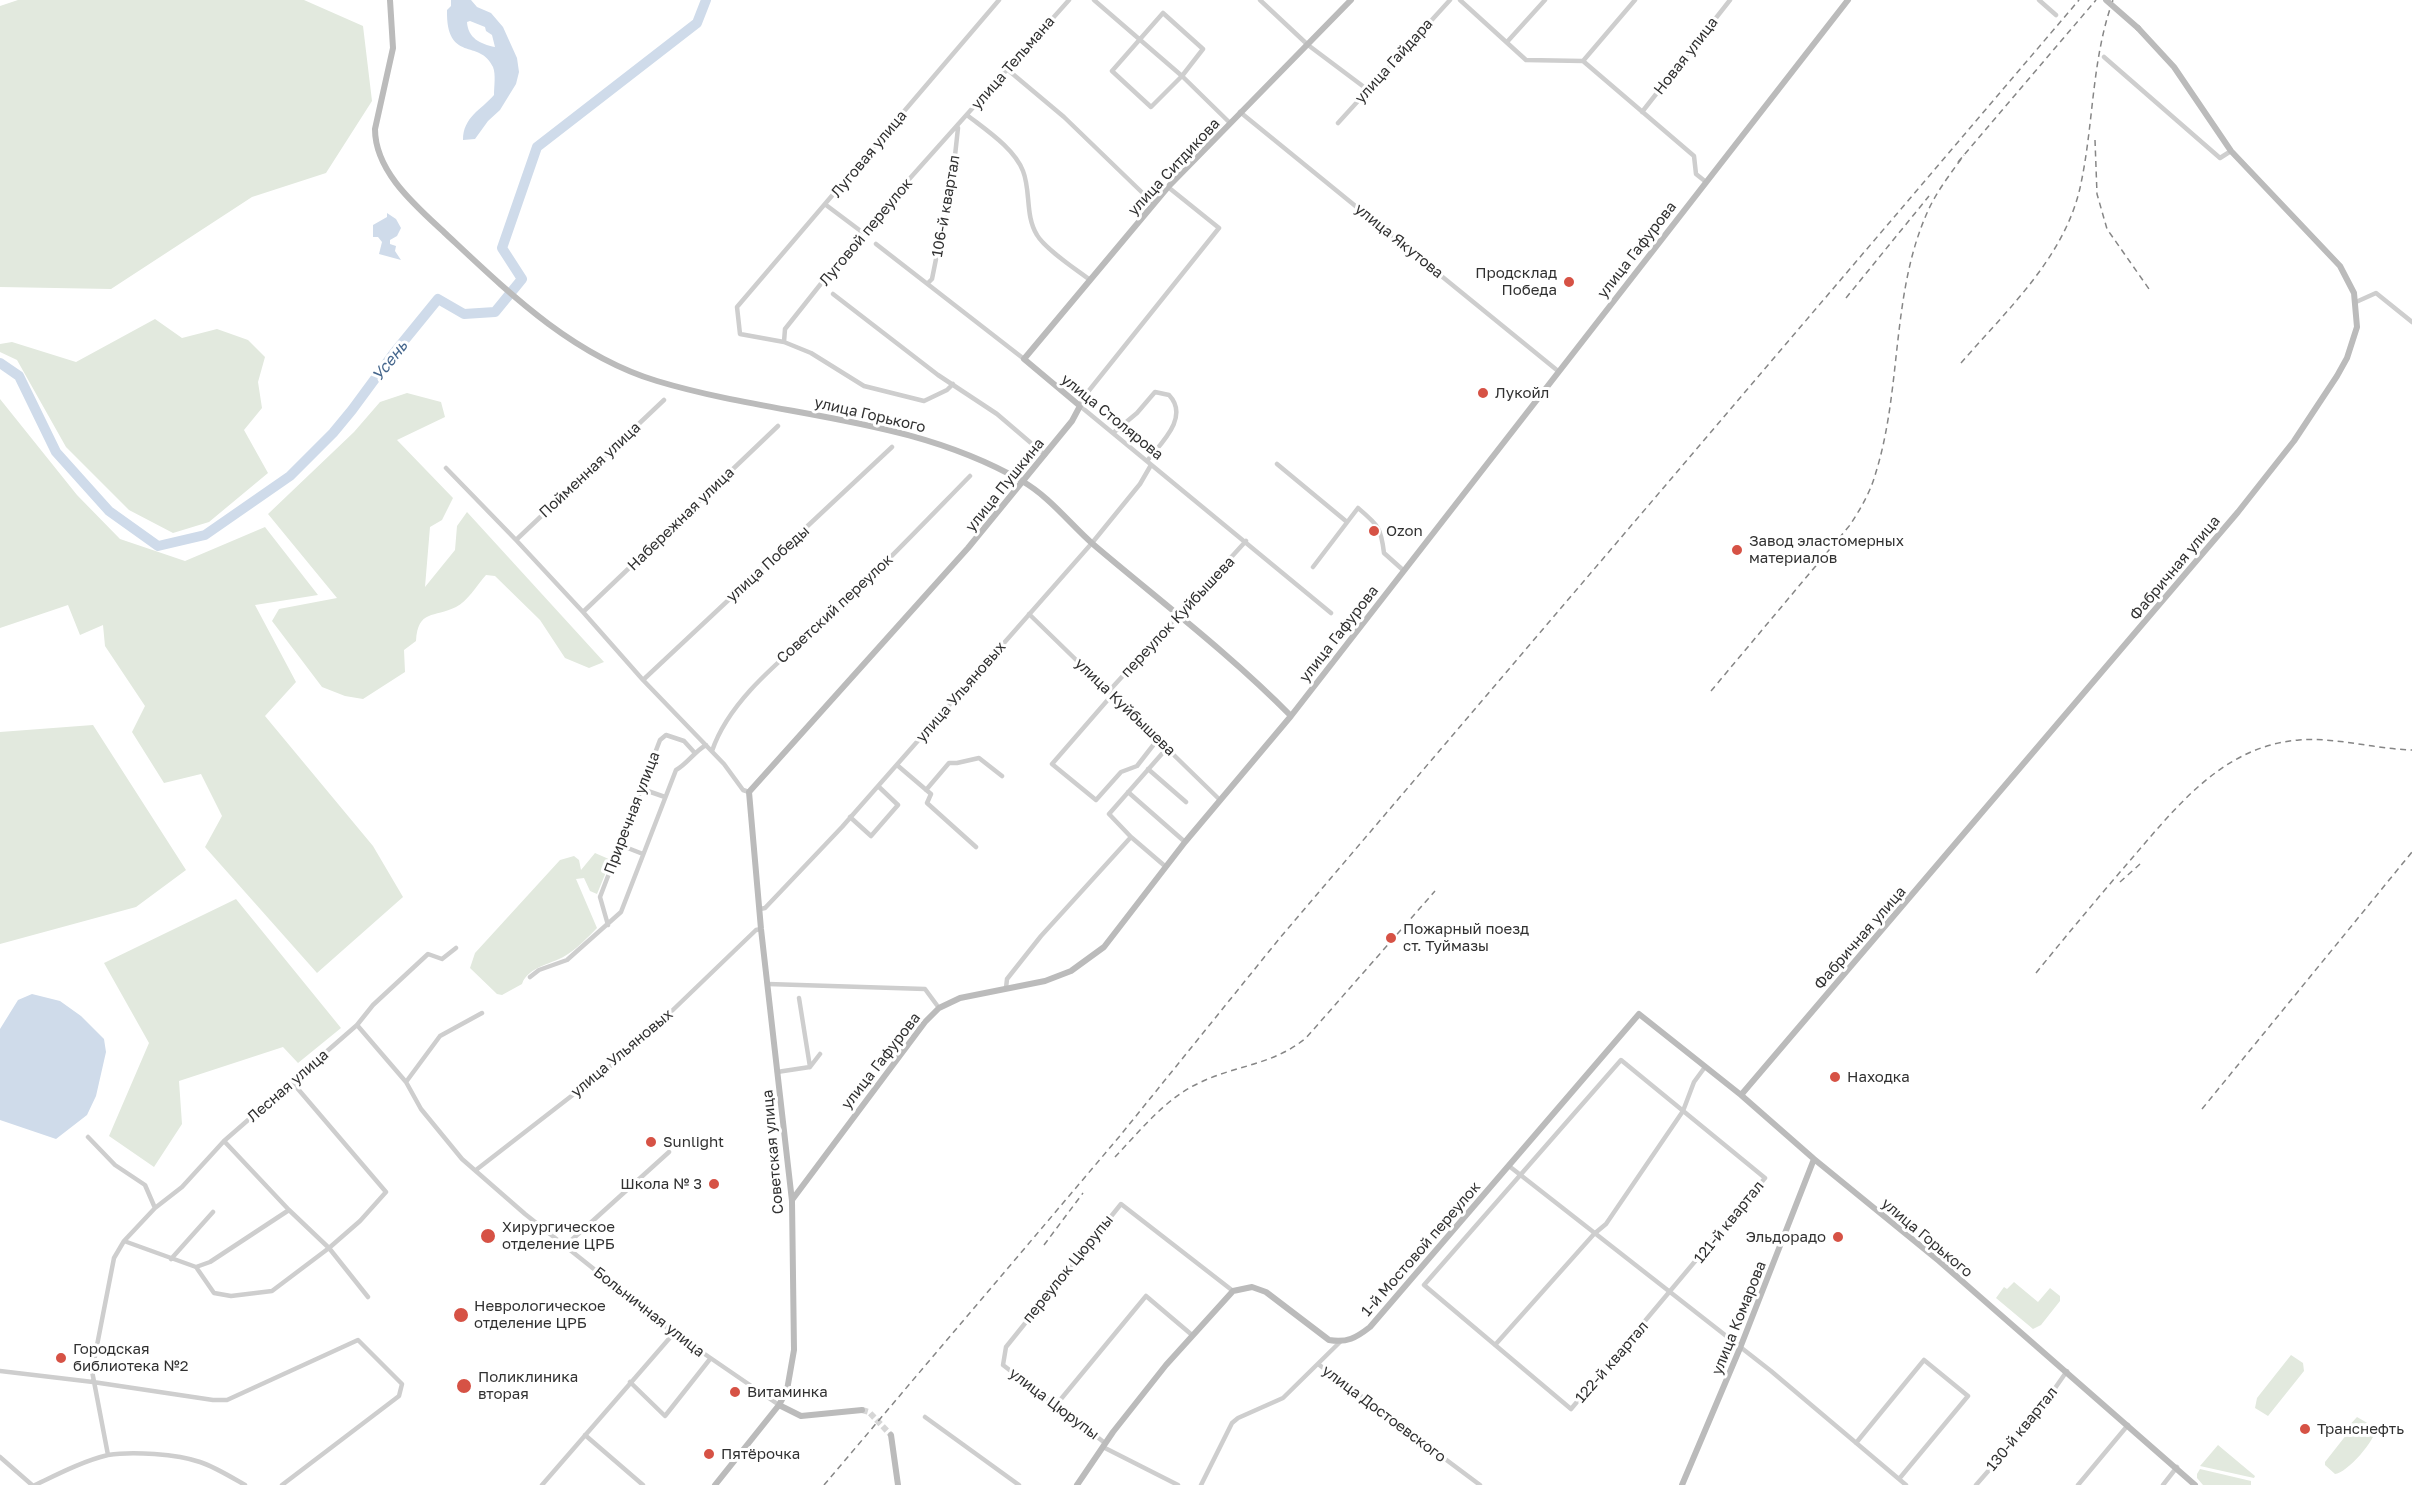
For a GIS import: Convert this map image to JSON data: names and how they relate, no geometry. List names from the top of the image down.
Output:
{
  "streets": {
    "main road": [
      "улица Ситдикова",
      "улица Гафурова",
      "улица Горького",
      "улица Столярова",
      "улица Пушкина",
      "Фабричная улица",
      "Советская улица",
      "1-й Мостовой переулок",
      "улица Комарова"
    ],
    "street": [
      "Новая улица",
      "улица Гайдара",
      "улица Тельмана",
      "Луговая улица",
      "106-й квартал",
      "Луговой переулок",
      "улица Якутова",
      "Пойменная улица",
      "Набережная улица",
      "улица Победы",
      "Советский переулок",
      "переулок Куйбышева",
      "улица Ульяновых",
      "улица Куйбышева",
      "Приречная улица",
      "Лесная улица",
      "121-й квартал",
      "переулок Цюрупы",
      "Больничная улица",
      "122-й квартал",
      "улица Цюрупы",
      "улица Достоевского",
      "130-й квартал"
    ]
  },
  "crossings": [
    ["улица Тельмана", "106-й квартал"],
    ["улица Тельмана", "Луговой переулок"],
    ["Луговая улица", "Луговой переулок"],
    ["улица Ситдикова", "улица Якутова"],
    ["улица Ситдикова", "улица Столярова"],
    ["улица Ситдикова", "улица Пушкина"],
    ["106-й квартал", "Луговой переулок"],
    ["106-й квартал", "улица Столярова"],
    ["улица Якутова", "улица Гафурова"],
    ["улица Гафурова", "улица Горького"],
    ["улица Гафурова", "улица Куйбышева"],
    ["улица Гафурова", "Советская улица"],
    ["улица Горького", "улица Пушкина"],
    ["улица Горького", "Фабричная улица"],
    ["улица Горького", "переулок Куйбышева"],
    ["улица Горького", "улица Ульяновых"],
    ["улица Горького", "1-й Мостовой переулок"],
    ["улица Горького", "улица Комарова"],
    ["улица Горького", "130-й квартал"],
    ["улица Столярова", "улица Пушкина"],
    ["улица Столярова", "переулок Куйбышева"],
    ["улица Столярова", "улица Ульяновых"],
    ["улица Пушкина", "Советская улица"],
    ["переулок Куйбышева", "улица Куйбышева"],
    ["улица Ульяновых", "улица Куйбышева"],
    ["улица Ульяновых", "Советская улица"],
    ["улица Ульяновых", "Больничная улица"],
    ["Лесная улица", "Больничная улица"],
    ["Советская улица", "Больничная улица"],
    ["121-й квартал", "122-й квартал"],
    ["переулок Цюрупы", "улица Цюрупы"]
  ],
  "water": ["Усень"],
  "places": [
    "Продсклад Победа",
    "Лукойл",
    "Ozon",
    "Завод эластомерных материалов",
    "Пожарный поезд ст. Туймазы",
    "Находка",
    "Sunlight",
    "Школа № 3",
    "Хирургическое отделение ЦРБ",
    "Эльдорадо",
    "Неврологическое отделение ЦРБ",
    "Городская библиотека №2",
    "Поликлиника вторая",
    "Витаминка",
    "Транснефть",
    "Пятёрочка"
  ]
}
